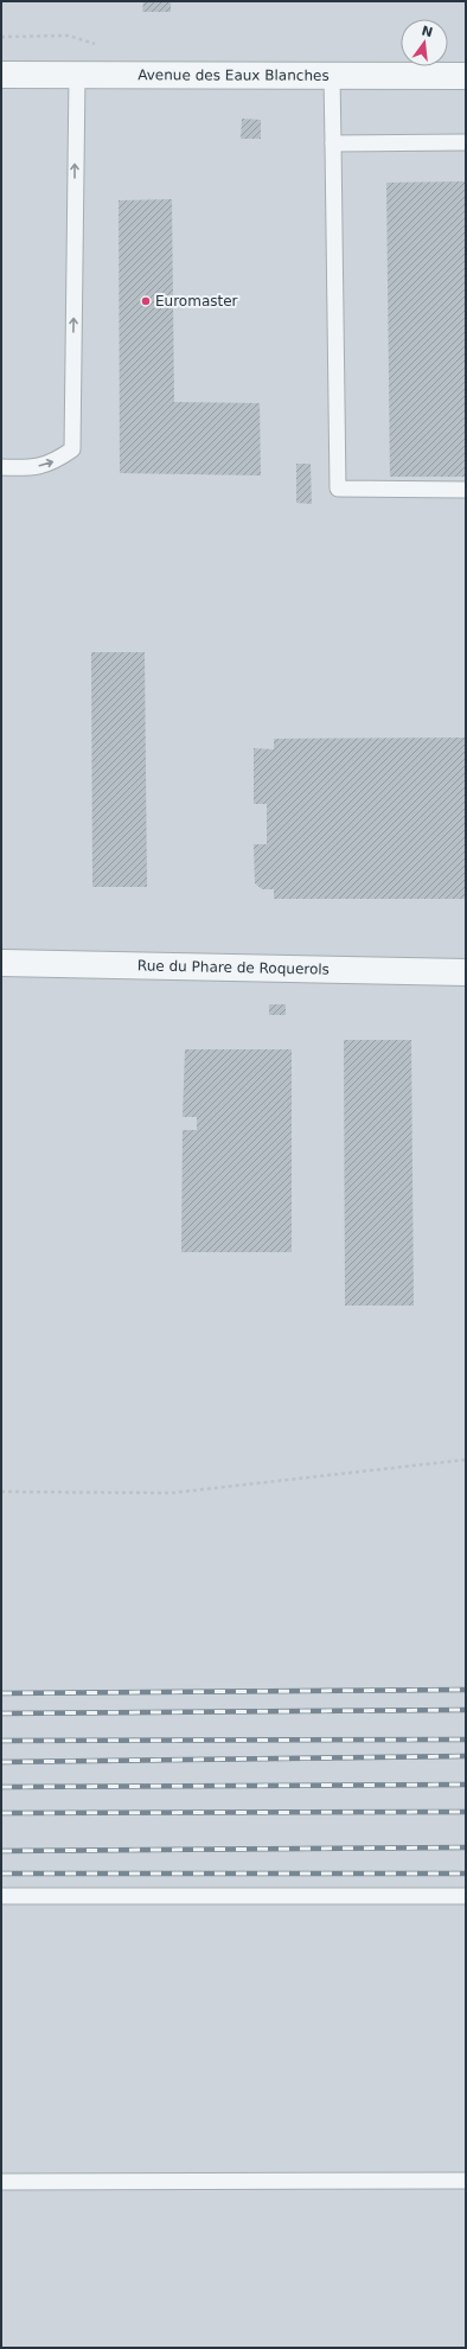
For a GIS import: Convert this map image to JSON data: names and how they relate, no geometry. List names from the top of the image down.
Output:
{
  "streets": {
    "street": ["Avenue des Eaux Blanches", "Rue du Phare de Roquerols"]
  },
  "places": ["Euromaster"],
  "north": "top"
}
